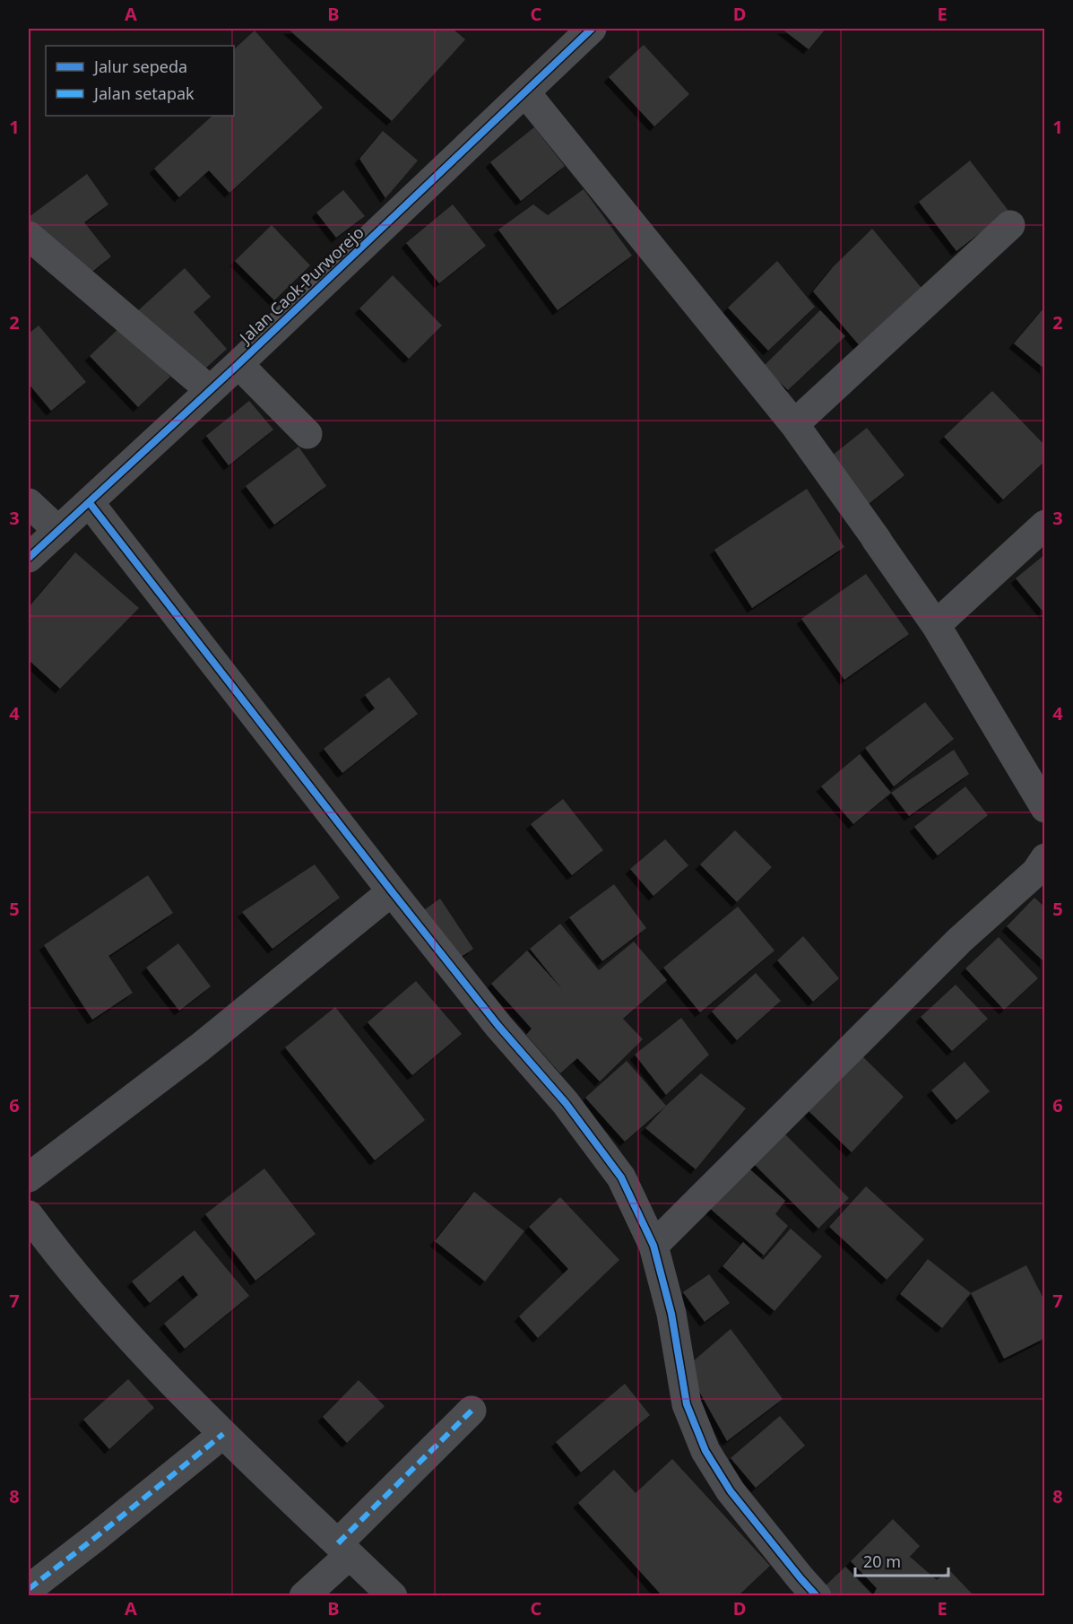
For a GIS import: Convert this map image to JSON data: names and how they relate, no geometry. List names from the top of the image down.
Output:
{
  "streets": {
    "street": ["Jalan Caok-Purworejo"]
  },
  "legend": ["Jalur sepeda", "Jalan setapak"],
  "scale_bar": "20 m",
  "grid": {
    "columns": [
      "A",
      "B",
      "C",
      "D",
      "E"
    ],
    "rows": [
      "1",
      "2",
      "3",
      "4",
      "5",
      "6",
      "7",
      "8"
    ]
  }
}
